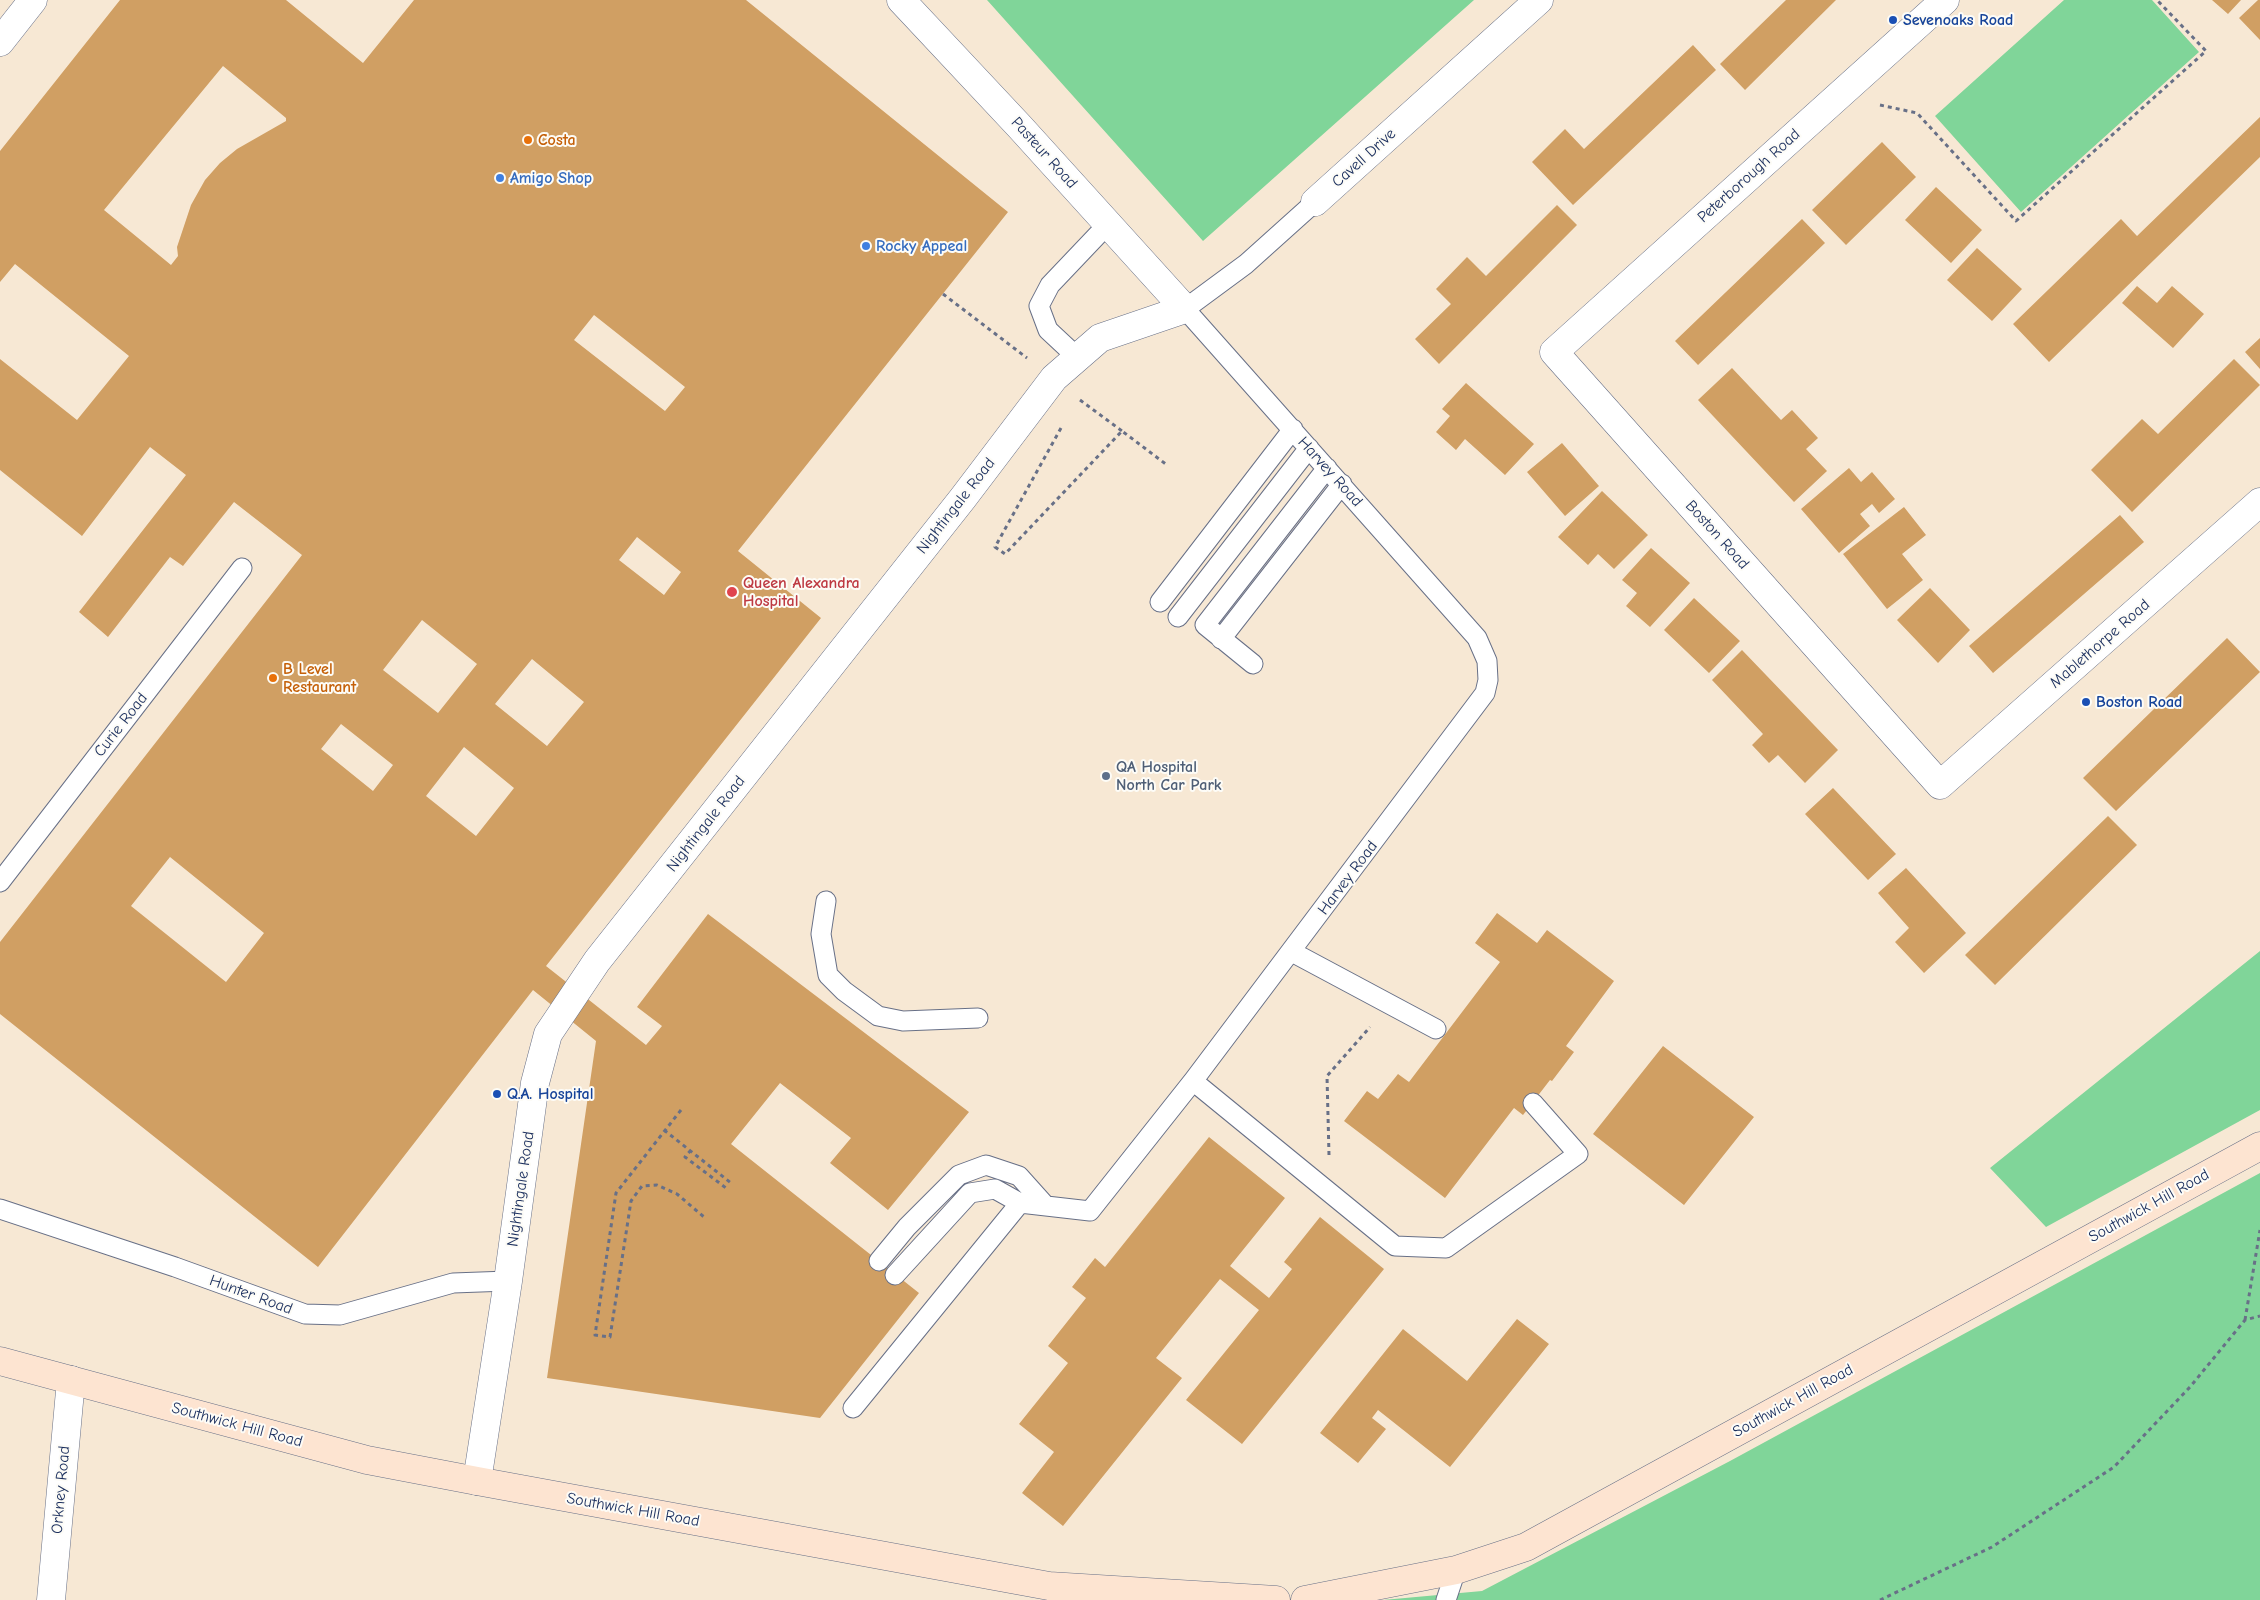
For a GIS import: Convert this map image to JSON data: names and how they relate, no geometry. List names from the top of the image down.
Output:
{
  "streets": {
    "main road": ["Southwick Hill Road"],
    "street": [
      "Pasteur Road",
      "Cavell Drive",
      "Peterborough Road",
      "Nightingale Road",
      "Boston Road",
      "Mablethorpe Road",
      "Orkney Road"
    ],
    "lane": ["Harvey Road", "Curie Road", "Hunter Road"]
  },
  "crossings": [
    ["Pasteur Road", "Cavell Drive"],
    ["Pasteur Road", "Harvey Road"],
    ["Pasteur Road", "Nightingale Road"],
    ["Cavell Drive", "Harvey Road"],
    ["Cavell Drive", "Nightingale Road"],
    ["Peterborough Road", "Boston Road"],
    ["Harvey Road", "Nightingale Road"],
    ["Nightingale Road", "Southwick Hill Road"],
    ["Nightingale Road", "Hunter Road"],
    ["Boston Road", "Mablethorpe Road"],
    ["Southwick Hill Road", "Orkney Road"]
  ],
  "places": [
    "Sevenoaks Road",
    "Costa",
    "Amigo Shop",
    "Rocky Appeal",
    "Queen Alexandra Hospital",
    "B Level Restaurant",
    "Boston Road",
    "QA Hospital North Car Park",
    "Q.A. Hospital"
  ]
}
